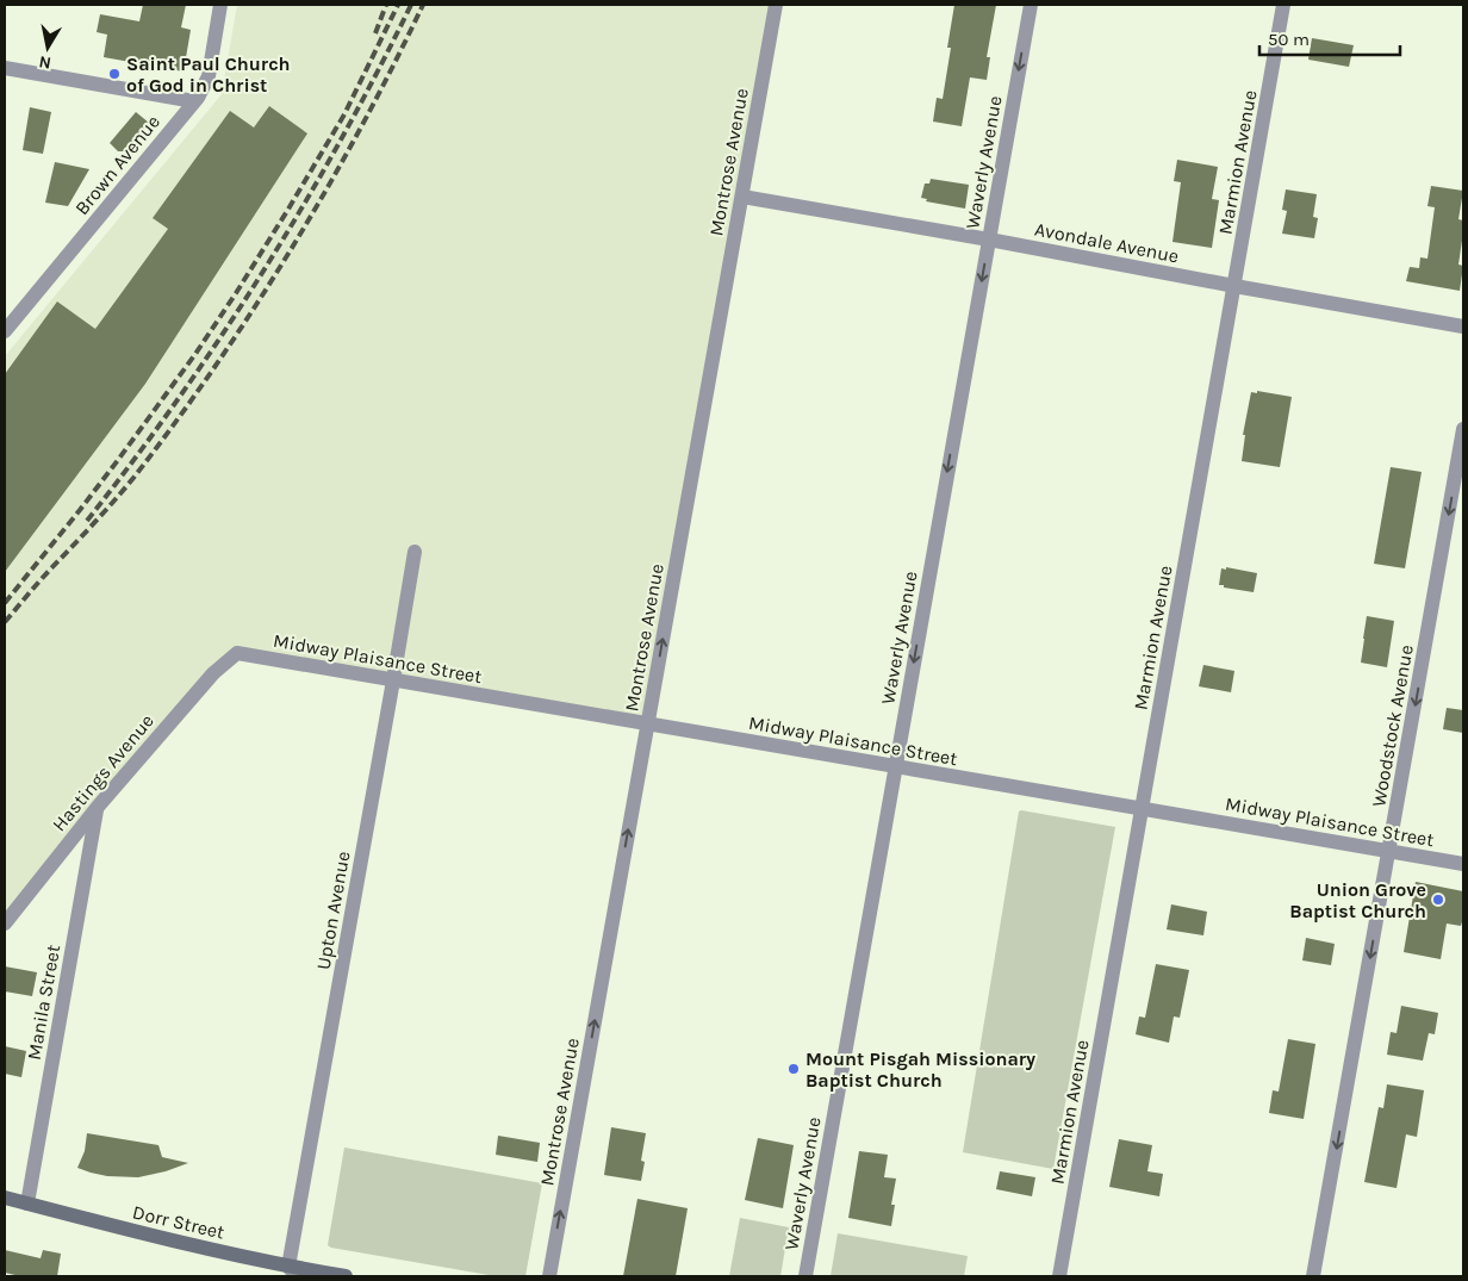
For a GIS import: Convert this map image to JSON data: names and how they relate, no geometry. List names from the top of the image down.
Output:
{
  "streets": {
    "main road": ["Dorr Street"],
    "street": [
      "Montrose Avenue",
      "Waverly Avenue",
      "Marmion Avenue",
      "Brown Avenue",
      "Avondale Avenue",
      "Midway Plaisance Street",
      "Woodstock Avenue",
      "Hastings Avenue",
      "Upton Avenue",
      "Manila Street"
    ]
  },
  "crossings": [
    ["Montrose Avenue", "Avondale Avenue"],
    ["Montrose Avenue", "Midway Plaisance Street"],
    ["Waverly Avenue", "Avondale Avenue"],
    ["Waverly Avenue", "Midway Plaisance Street"],
    ["Marmion Avenue", "Avondale Avenue"],
    ["Marmion Avenue", "Midway Plaisance Street"],
    ["Midway Plaisance Street", "Woodstock Avenue"],
    ["Midway Plaisance Street", "Hastings Avenue"],
    ["Midway Plaisance Street", "Upton Avenue"],
    ["Hastings Avenue", "Manila Street"],
    ["Upton Avenue", "Dorr Street"],
    ["Manila Street", "Dorr Street"]
  ],
  "one_way": ["Montrose Avenue", "Waverly Avenue", "Woodstock Avenue"],
  "places": ["Saint Paul Church of God in Christ", "Union Grove Baptist Church", "Mount Pisgah Missionary Baptist Church"],
  "scale_bar": "50 m",
  "north": "bottom"
}
